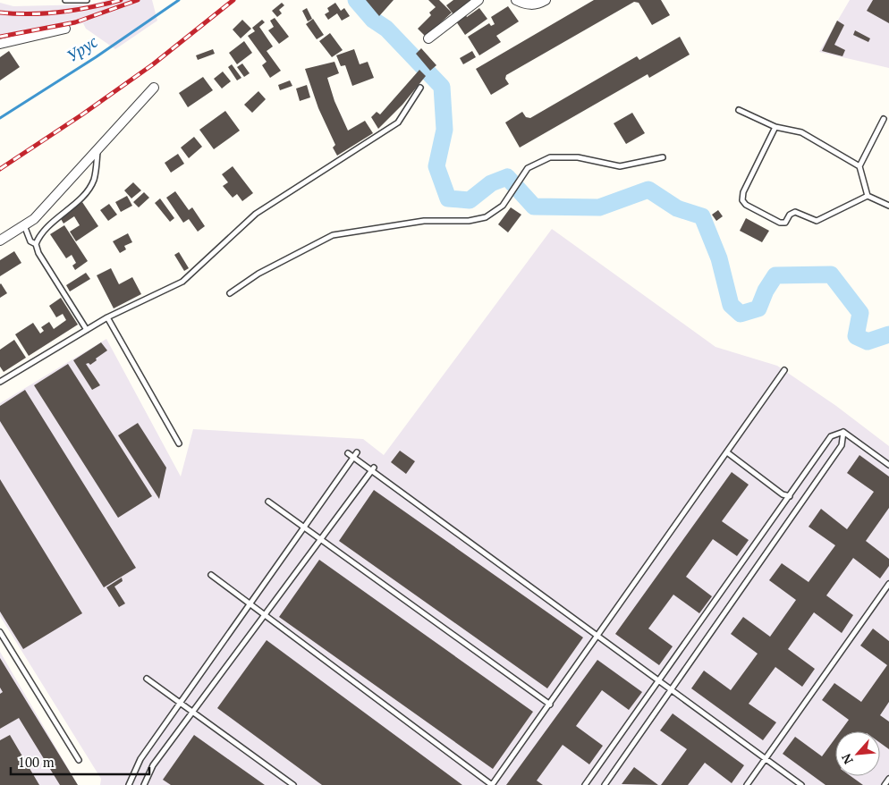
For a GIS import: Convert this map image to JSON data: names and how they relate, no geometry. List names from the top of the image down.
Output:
{
  "water": ["Урус"],
  "scale_bar": "100 m",
  "north": "bottom left"
}
